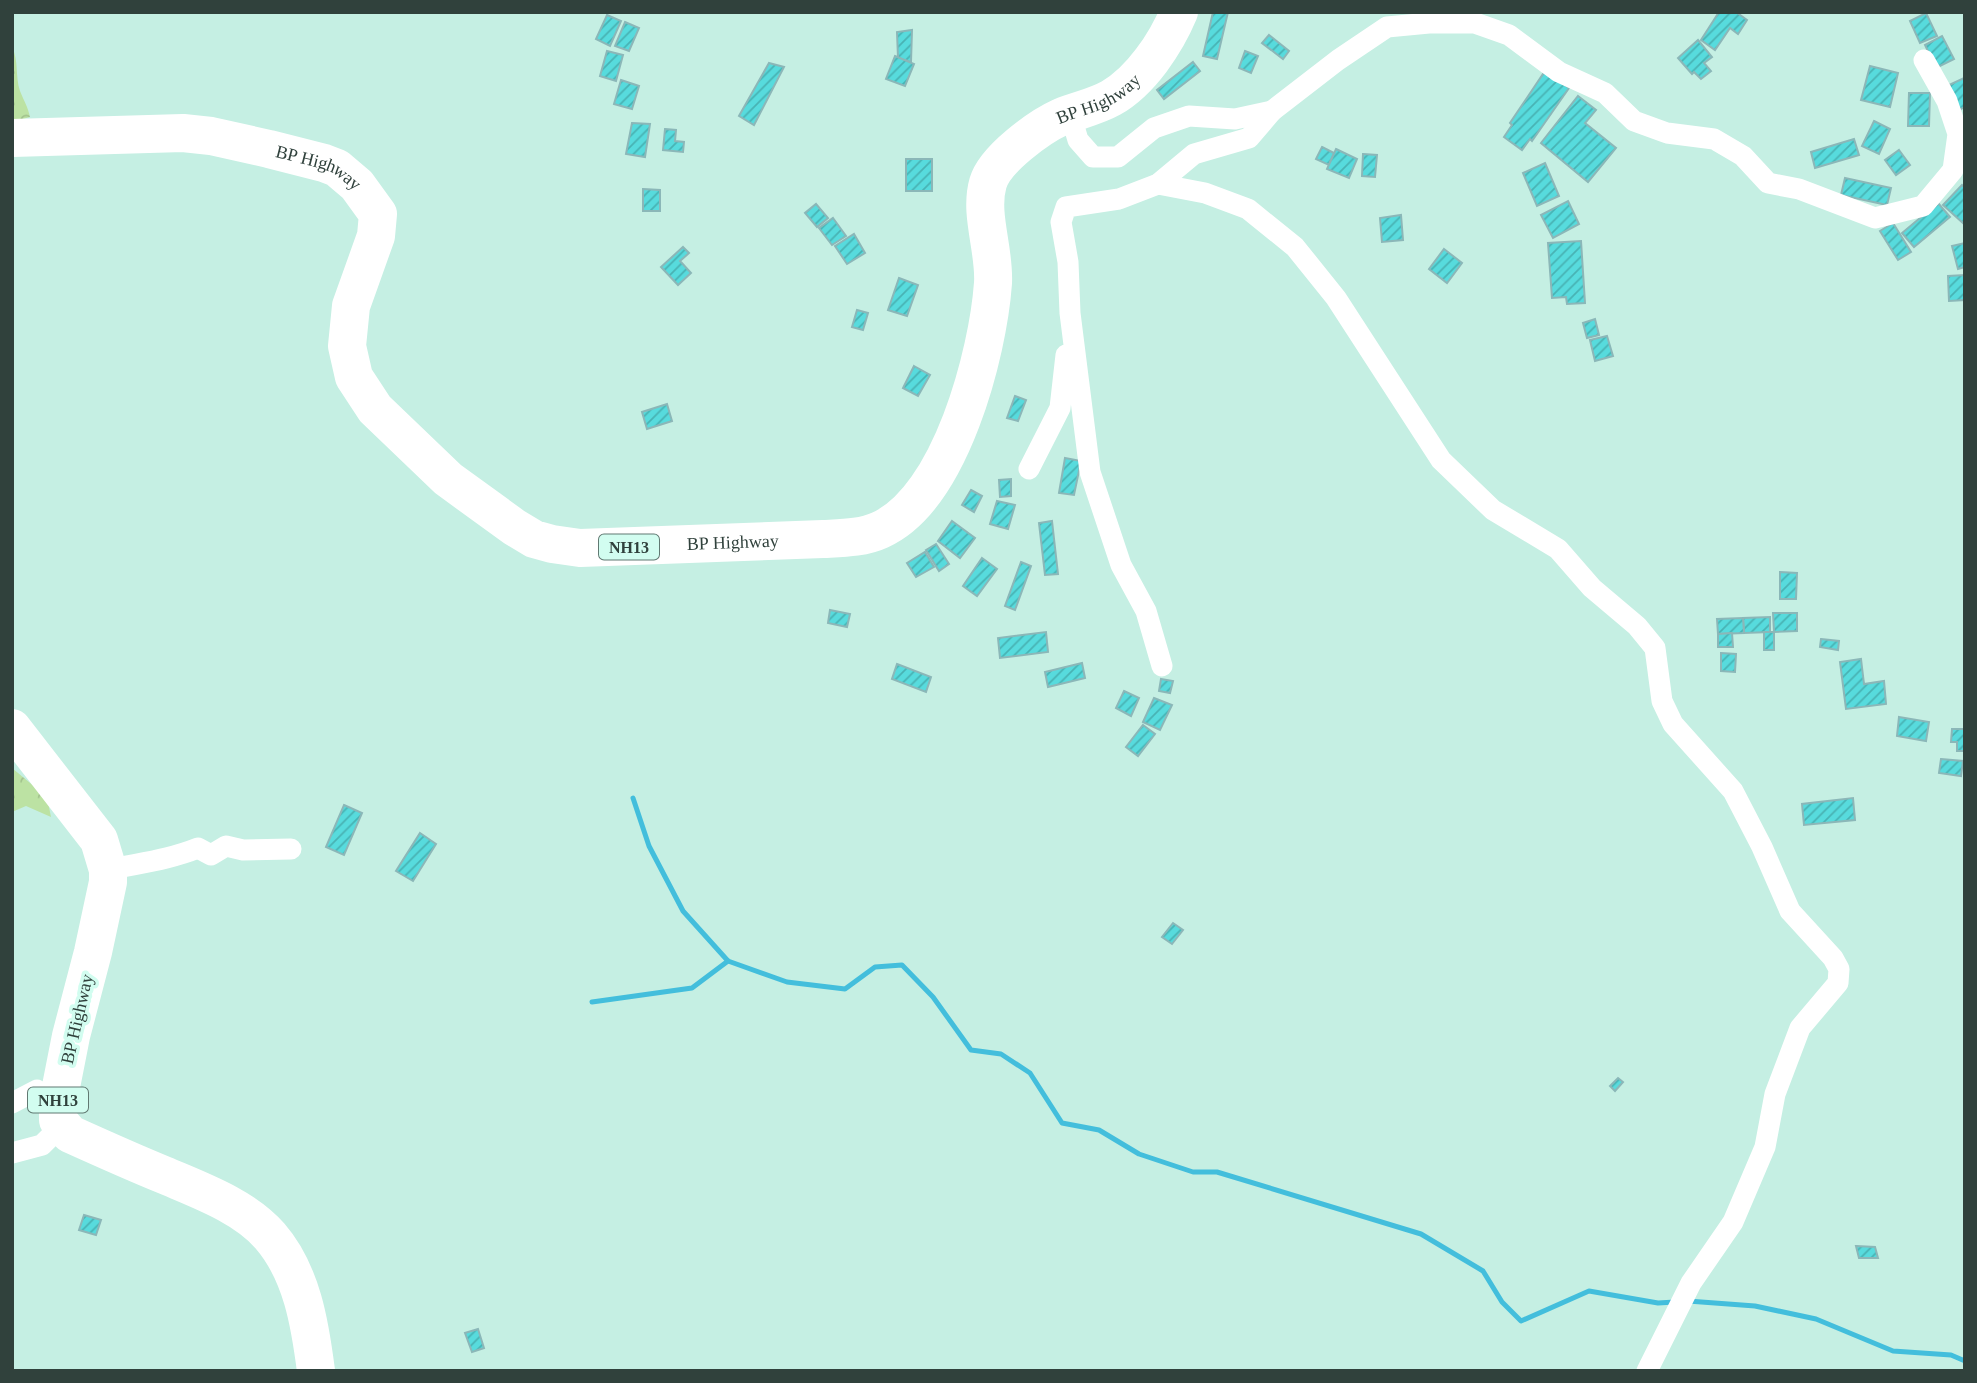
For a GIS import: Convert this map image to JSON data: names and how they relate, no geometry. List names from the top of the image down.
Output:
{
  "streets": {
    "highway": ["BP Highway", "NH13"]
  },
  "crossings": [
    ["BP Highway", "NH13"]
  ]
}
